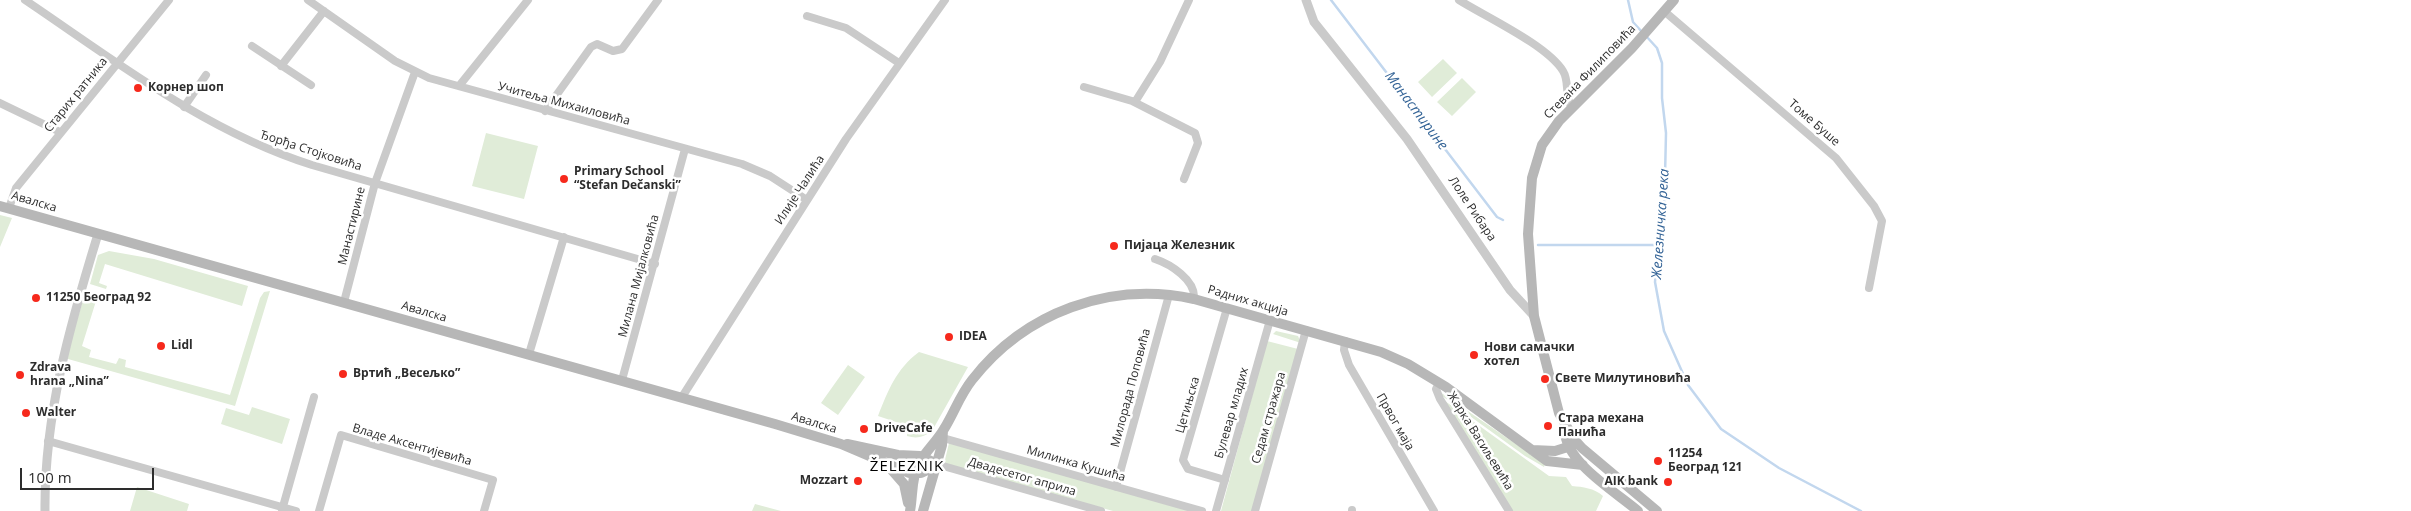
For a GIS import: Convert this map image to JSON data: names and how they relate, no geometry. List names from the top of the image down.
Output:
{
  "streets": {
    "main road": [
      "Стевана Филиповића",
      "Авалска",
      "Лоле Рибара",
      "Радних акција"
    ],
    "street": [
      "Старих ратника",
      "Учитеља Михаиловића",
      "Томе Буше",
      "Ђорђа Стојковића",
      "Илије Чалића",
      "Манастирине",
      "Милана Мијалковића",
      "Милорада Поповића",
      "Цетињска",
      "Булевар младих",
      "Седам стражара",
      "Првог маја",
      "Жарка Васиљевића",
      "Владе Аксентијевића",
      "Милинка Кушића",
      "Двадесетог априла"
    ]
  },
  "crossings": [
    ["Стевана Филиповића", "Томе Буше"],
    ["Стевана Филиповића", "Лоле Рибара"],
    ["Старих ратника", "Ђорђа Стојковића"],
    ["Старих ратника", "Авалска"],
    ["Учитеља Михаиловића", "Илије Чалића"],
    ["Учитеља Михаиловића", "Манастирине"],
    ["Учитеља Михаиловића", "Милана Мијалковића"],
    ["Ђорђа Стојковића", "Манастирине"],
    ["Ђорђа Стојковића", "Милана Мијалковића"],
    ["Илије Чалића", "Авалска"],
    ["Авалска", "Манастирине"],
    ["Авалска", "Милана Мијалковића"],
    ["Авалска", "Радних акција"],
    ["Радних акција", "Милорада Поповића"],
    ["Радних акција", "Цетињска"],
    ["Радних акција", "Булевар младих"],
    ["Радних акција", "Седам стражара"],
    ["Радних акција", "Првог маја"],
    ["Радних акција", "Жарка Васиљевића"],
    ["Радних акција", "Милинка Кушића"],
    ["Радних акција", "Двадесетог априла"],
    ["Милорада Поповића", "Милинка Кушића"],
    ["Цетињска", "Булевар младих"]
  ],
  "districts": ["ŽELEZNIK"],
  "water": ["Манастирине", "Железничка река"],
  "places": [
    "Корнер шоп",
    "Primary School “Stefan Dečanski”",
    "Пијаца Железник",
    "11250 Београд 92",
    "IDEA",
    "Lidl",
    "Нови самачки хотел",
    "Вртић „Весељко”",
    "Zdrava hrana „Nina”",
    "Свете Милутиновића",
    "Walter",
    "Стара механа Панића",
    "DriveCafe",
    "11254 Београд 121",
    "Mozzart",
    "AIK bank"
  ],
  "scale_bar": "100 m"
}
